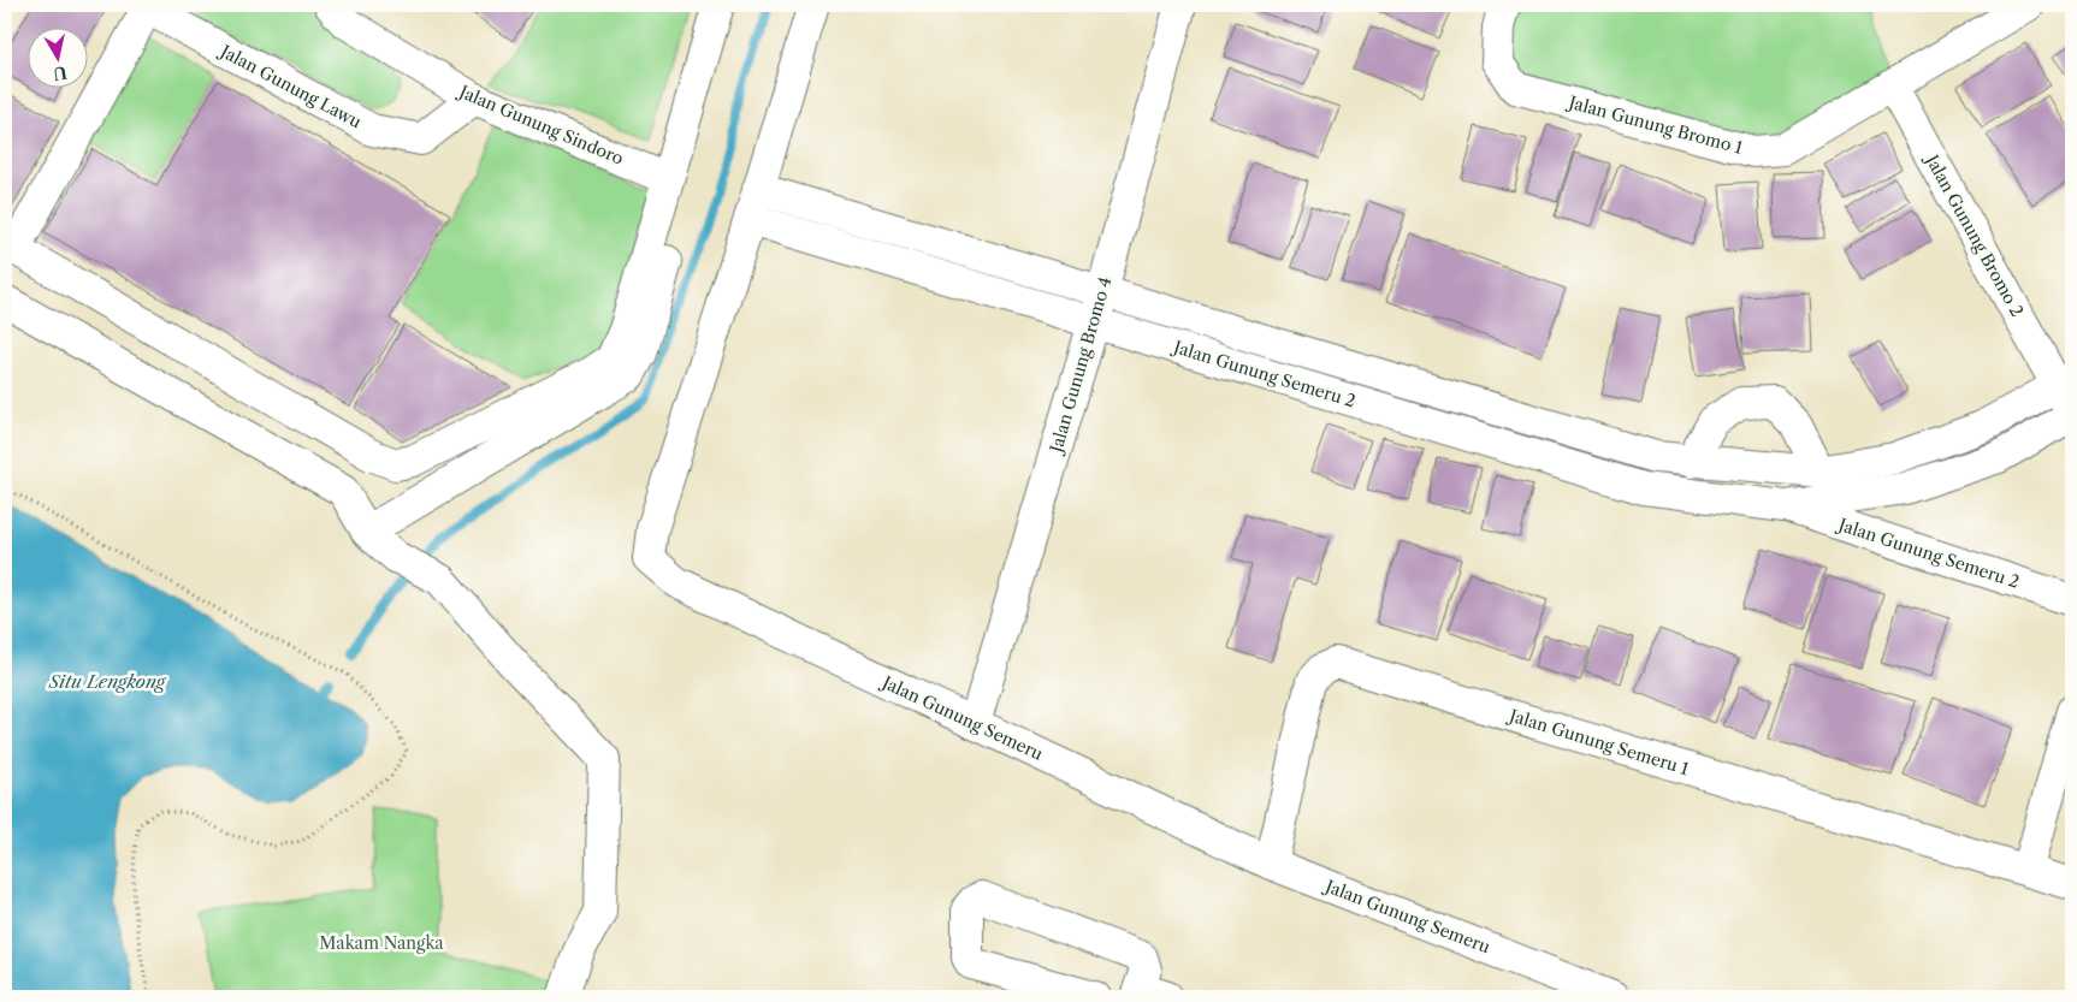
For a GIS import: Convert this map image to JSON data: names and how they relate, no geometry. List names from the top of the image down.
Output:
{
  "streets": {
    "street": [
      "Jalan Gunung Lawu",
      "Jalan Gunung Sindoro",
      "Jalan Gunung Bromo 1",
      "Jalan Gunung Bromo 2",
      "Jalan Gunung Bromo 4",
      "Jalan Gunung Semeru 2",
      "Jalan Gunung Semeru",
      "Jalan Gunung Semeru 1"
    ]
  },
  "crossings": [
    ["Jalan Gunung Lawu", "Jalan Gunung Sindoro"],
    ["Jalan Gunung Bromo 1", "Jalan Gunung Bromo 2"],
    ["Jalan Gunung Bromo 2", "Jalan Gunung Semeru 2"],
    ["Jalan Gunung Bromo 4", "Jalan Gunung Semeru 2"],
    ["Jalan Gunung Bromo 4", "Jalan Gunung Semeru"],
    ["Jalan Gunung Semeru 2", "Jalan Gunung Semeru"],
    ["Jalan Gunung Semeru", "Jalan Gunung Semeru 1"]
  ],
  "water": ["Situ Lengkong"],
  "parks": ["Makam Nangka"],
  "north": "bottom"
}
